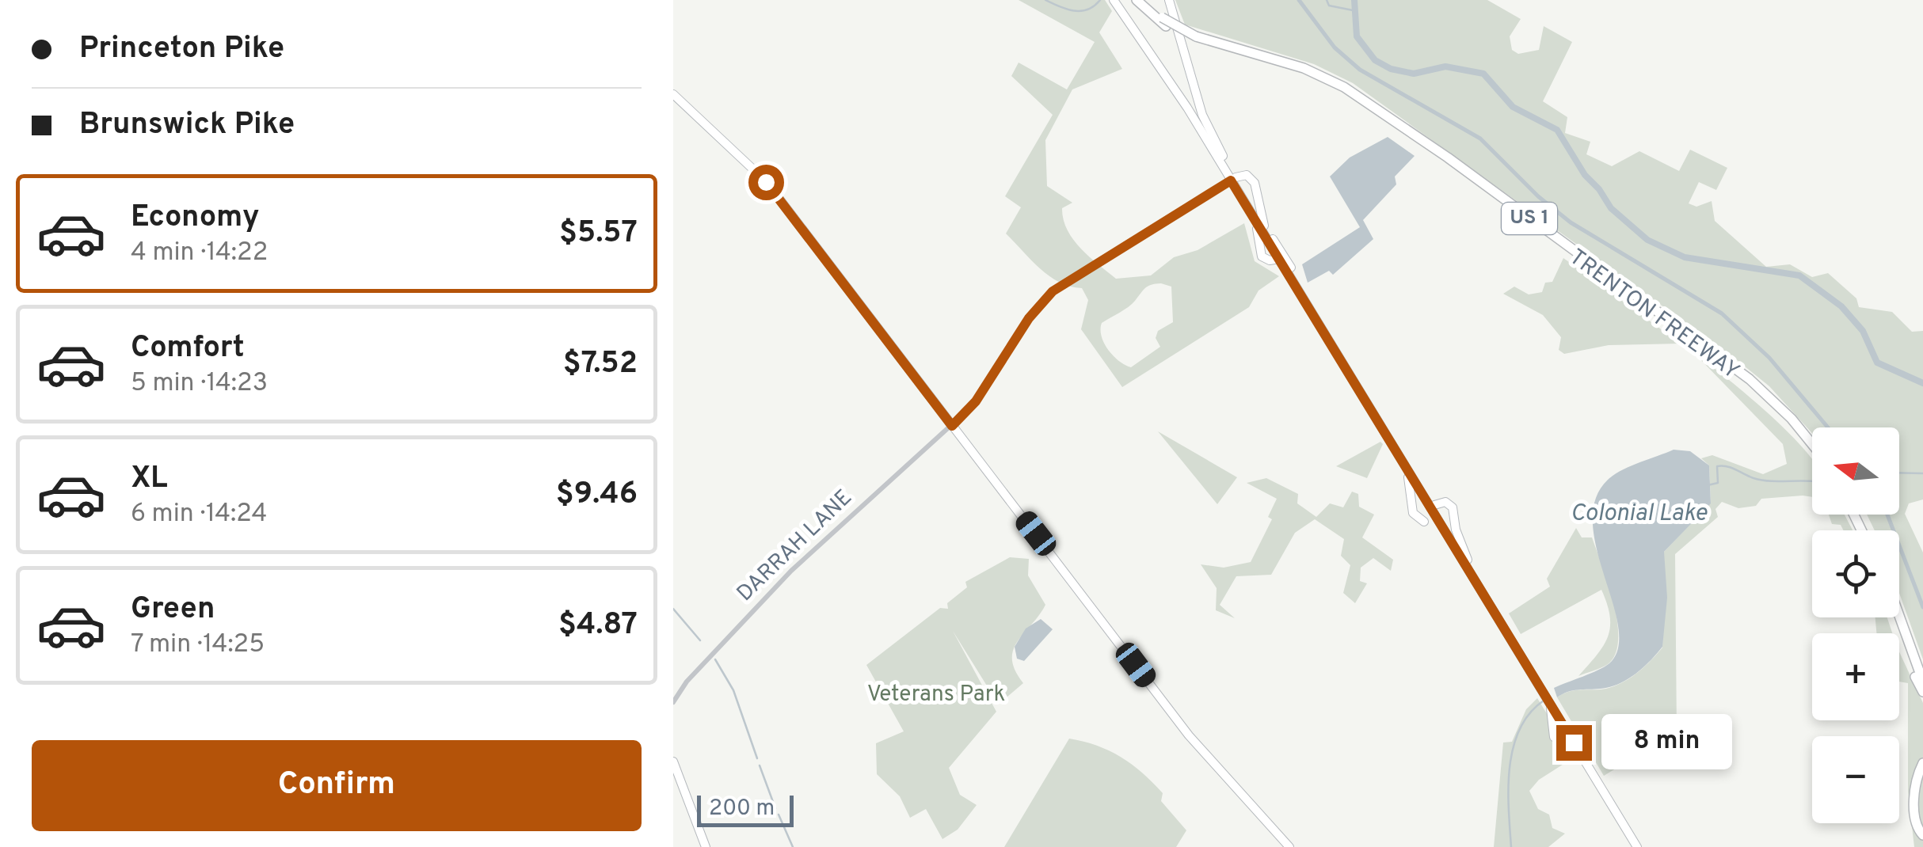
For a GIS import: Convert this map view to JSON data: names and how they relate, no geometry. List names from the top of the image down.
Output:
{
  "streets": {
    "highway": ["US 1", "TRENTON FREEWAY"],
    "street": ["DARRAH LANE"]
  },
  "water": ["Colonial Lake"],
  "parks": ["Veterans Park"],
  "scale_bar": "200 m",
  "north": "left",
  "page": {
    "banner": ["Princeton Pike", "Brunswick Pike"],
    "list": [
      {
        "name": "Economy",
        "note": "4 min · 14:22",
        "value": "$5.57"
      },
      {
        "name": "Comfort",
        "note": "5 min · 14:23",
        "value": "$7.52"
      },
      {
        "name": "XL",
        "note": "6 min · 14:24",
        "value": "$9.46"
      },
      {
        "name": "Green",
        "note": "7 min · 14:25",
        "value": "$4.87"
      }
    ],
    "map_buttons": ["+", "−"],
    "bubble": "8 min",
    "buttons": "Confirm",
    "scale": "200 m"
  }
}
